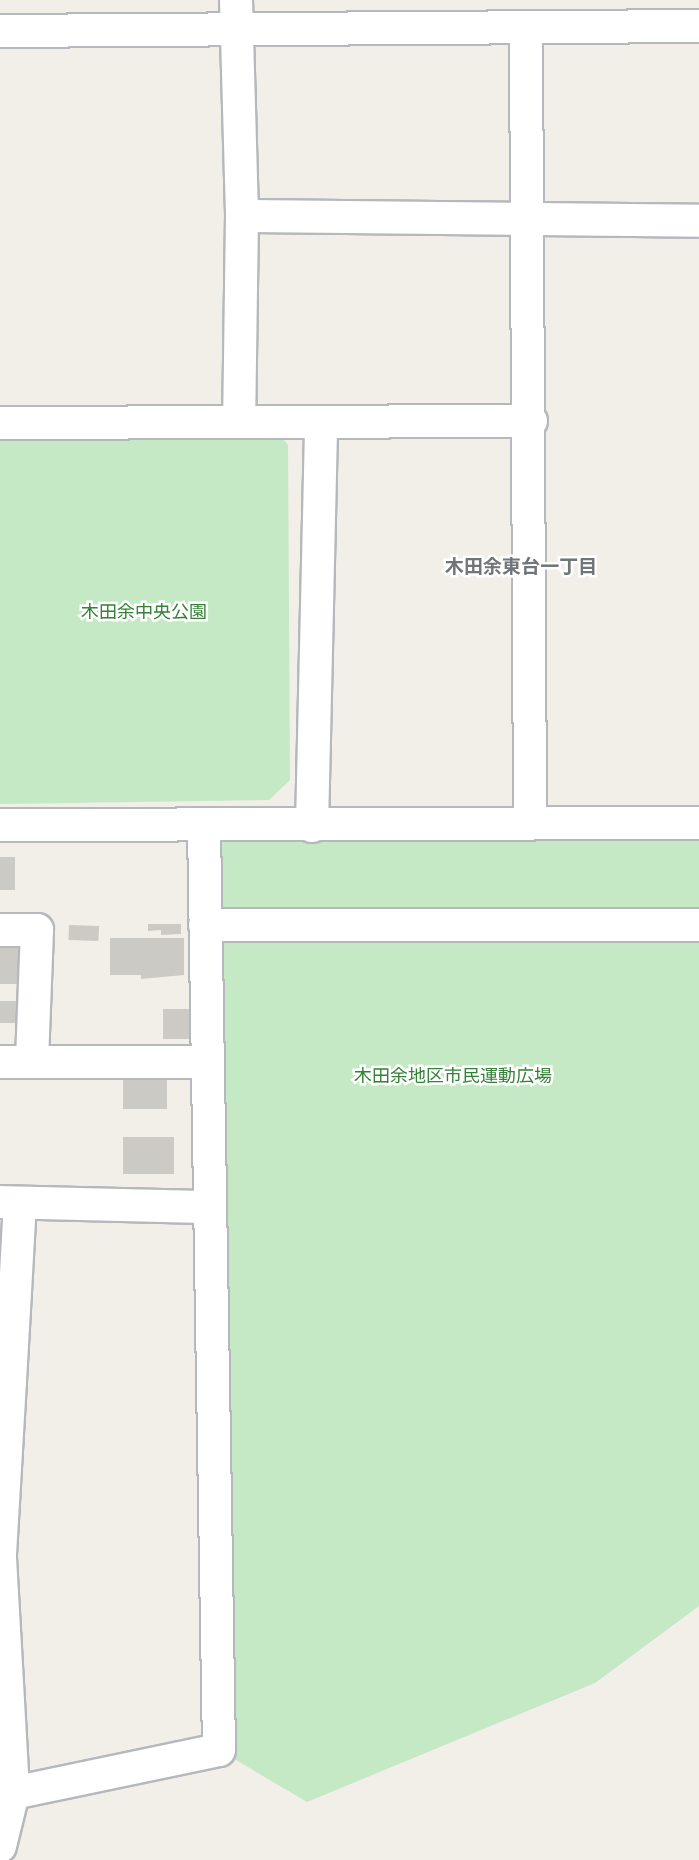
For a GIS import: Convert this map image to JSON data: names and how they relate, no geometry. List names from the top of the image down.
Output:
{
  "districts": ["木田余東台一丁目"],
  "parks": ["木田余中央公園", "木田余地区市民運動広場"]
}
